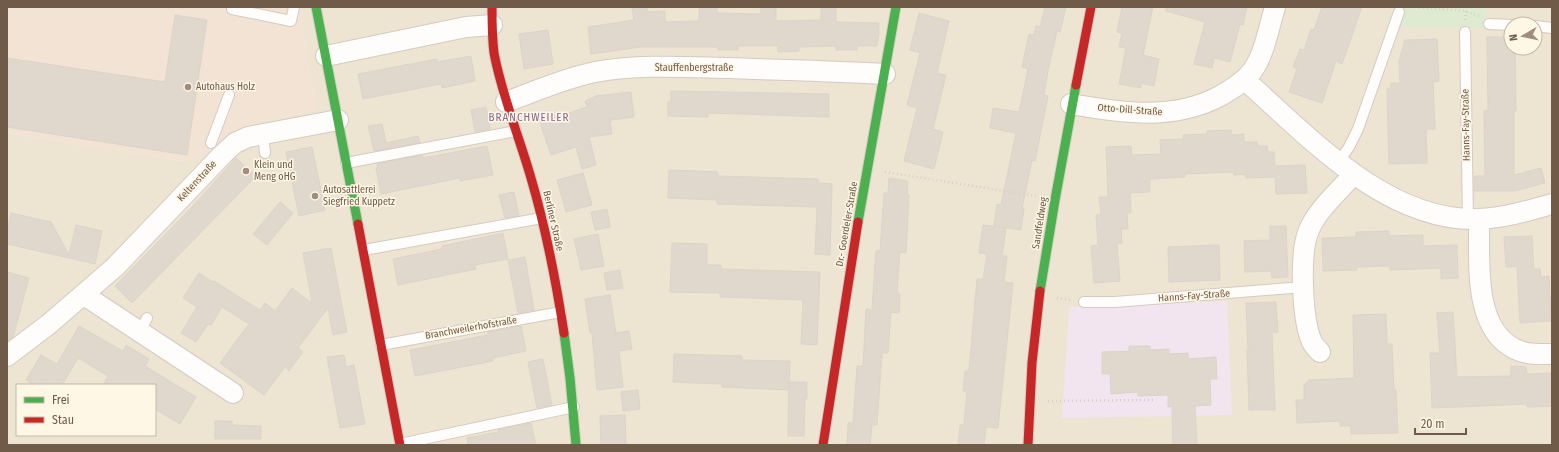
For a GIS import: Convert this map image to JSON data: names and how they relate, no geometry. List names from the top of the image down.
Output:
{
  "streets": {
    "street": [
      "Stauffenbergstraße",
      "Otto-Dill-Straße",
      "Keltenstraße",
      "Berliner Straße",
      "Sandfeldweg",
      "Dr.- Goerdeler-Straße"
    ],
    "lane": ["Hanns-Fay-Straße", "Branchweilerhofstraße"]
  },
  "crossings": [
    ["Stauffenbergstraße", "Berliner Straße"],
    ["Stauffenbergstraße", "Dr.- Goerdeler-Straße"],
    ["Otto-Dill-Straße", "Sandfeldweg"],
    ["Berliner Straße", "Branchweilerhofstraße"]
  ],
  "districts": ["BRANCHWEILER"],
  "places": ["Autohaus Holz", "Klein und Meng oHG", "Autosattlerei Siegfried Kuppetz"],
  "legend": ["Frei", "Stau"],
  "scale_bar": "20 m",
  "north": "left"
}
